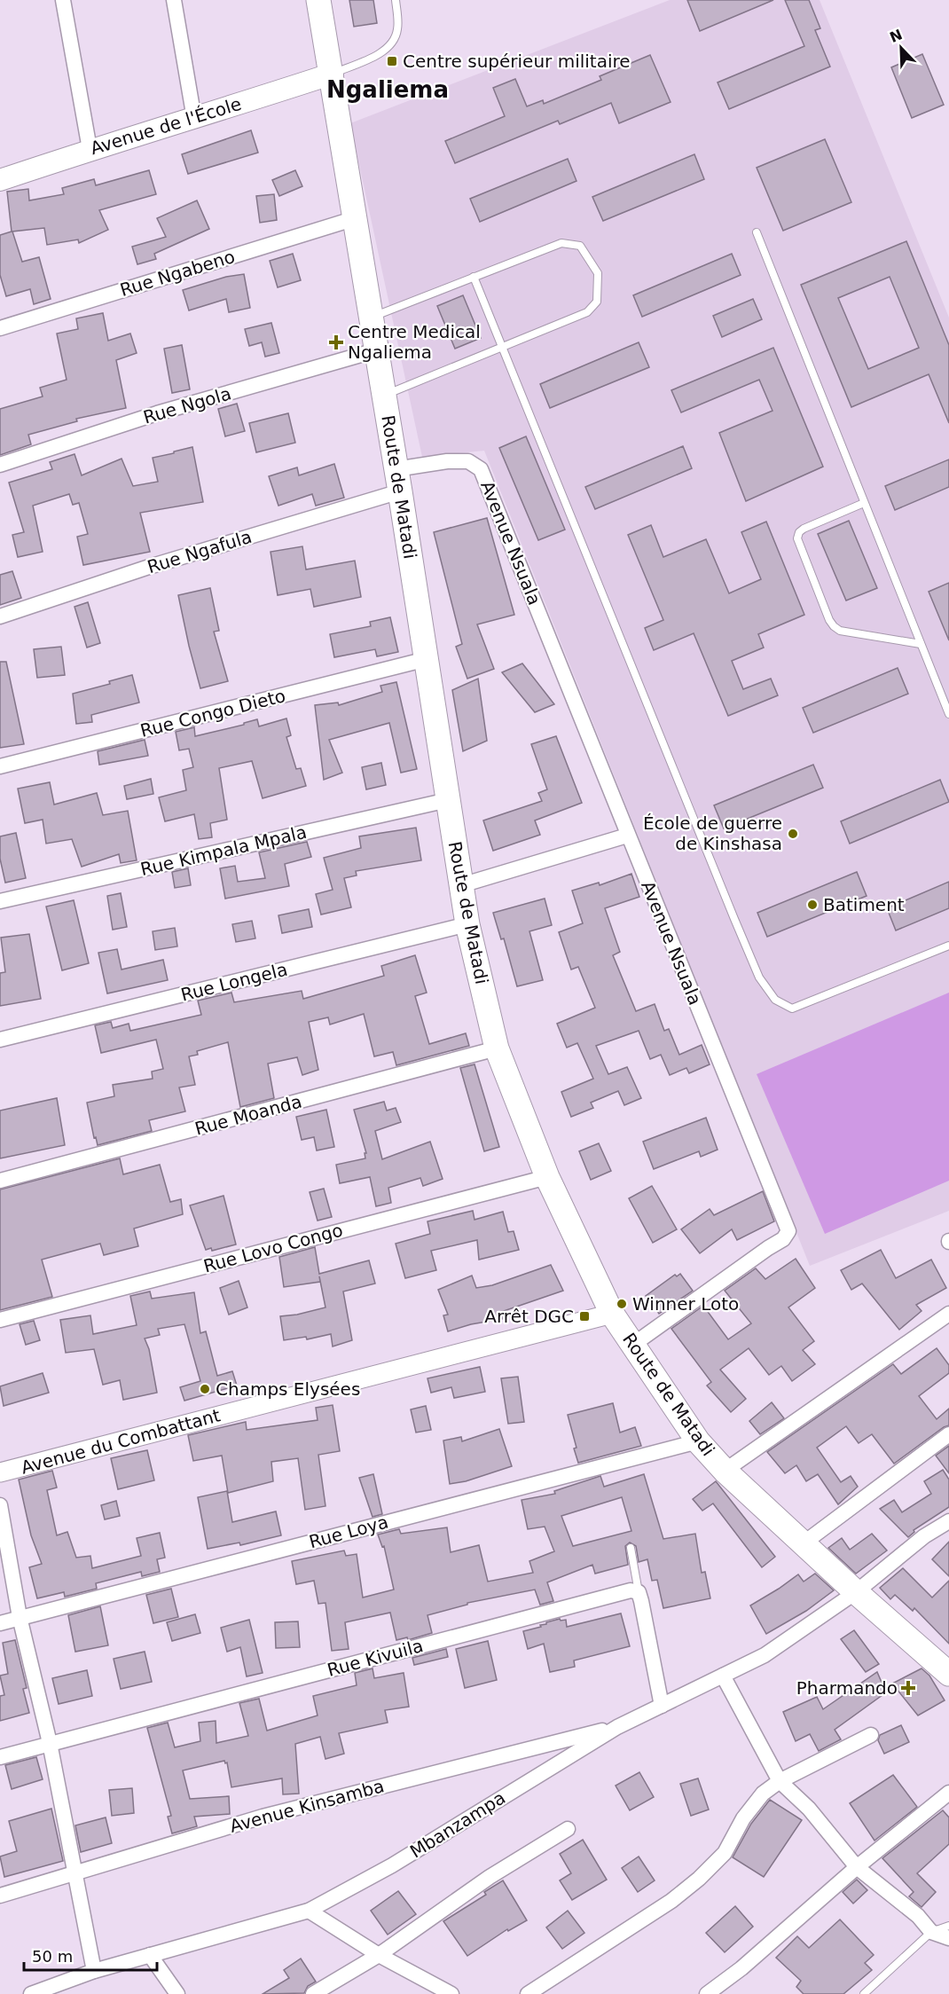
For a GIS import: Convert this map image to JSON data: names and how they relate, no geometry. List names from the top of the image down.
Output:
{
  "streets": {
    "main road": ["Avenue de l'École", "Route de Matadi"],
    "street": [
      "Rue Ngabeno",
      "Rue Ngola",
      "Avenue Nsuala",
      "Rue Ngafula",
      "Rue Congo Dieto",
      "Rue Kimpala Mpala",
      "Rue Longela",
      "Rue Moanda",
      "Rue Lovo Congo",
      "Avenue du Combattant",
      "Rue Loya",
      "Rue Kivuila",
      "Avenue Kinsamba",
      "Mbanzampa"
    ]
  },
  "crossings": [
    ["Avenue de l'École", "Route de Matadi"],
    ["Rue Ngabeno", "Route de Matadi"],
    ["Rue Ngola", "Route de Matadi"],
    ["Route de Matadi", "Avenue Nsuala"],
    ["Route de Matadi", "Rue Ngafula"],
    ["Route de Matadi", "Rue Congo Dieto"],
    ["Route de Matadi", "Rue Kimpala Mpala"],
    ["Route de Matadi", "Rue Longela"],
    ["Route de Matadi", "Rue Moanda"],
    ["Route de Matadi", "Rue Lovo Congo"],
    ["Route de Matadi", "Avenue du Combattant"],
    ["Route de Matadi", "Rue Loya"],
    ["Route de Matadi", "Mbanzampa"],
    ["Avenue Nsuala", "Rue Ngafula"],
    ["Avenue Kinsamba", "Mbanzampa"]
  ],
  "districts": ["Ngaliema"],
  "places": {
    "transit": ["Centre supérieur militaire", "Arrêt DGC"],
    "health": ["Centre Medical Ngaliema", "Pharmando"],
    "other": [
      "École de guerre de Kinshasa",
      "Batiment",
      "Winner Loto",
      "Champs Elysées"
    ]
  },
  "scale_bar": "50 m",
  "north": "top left"
}
